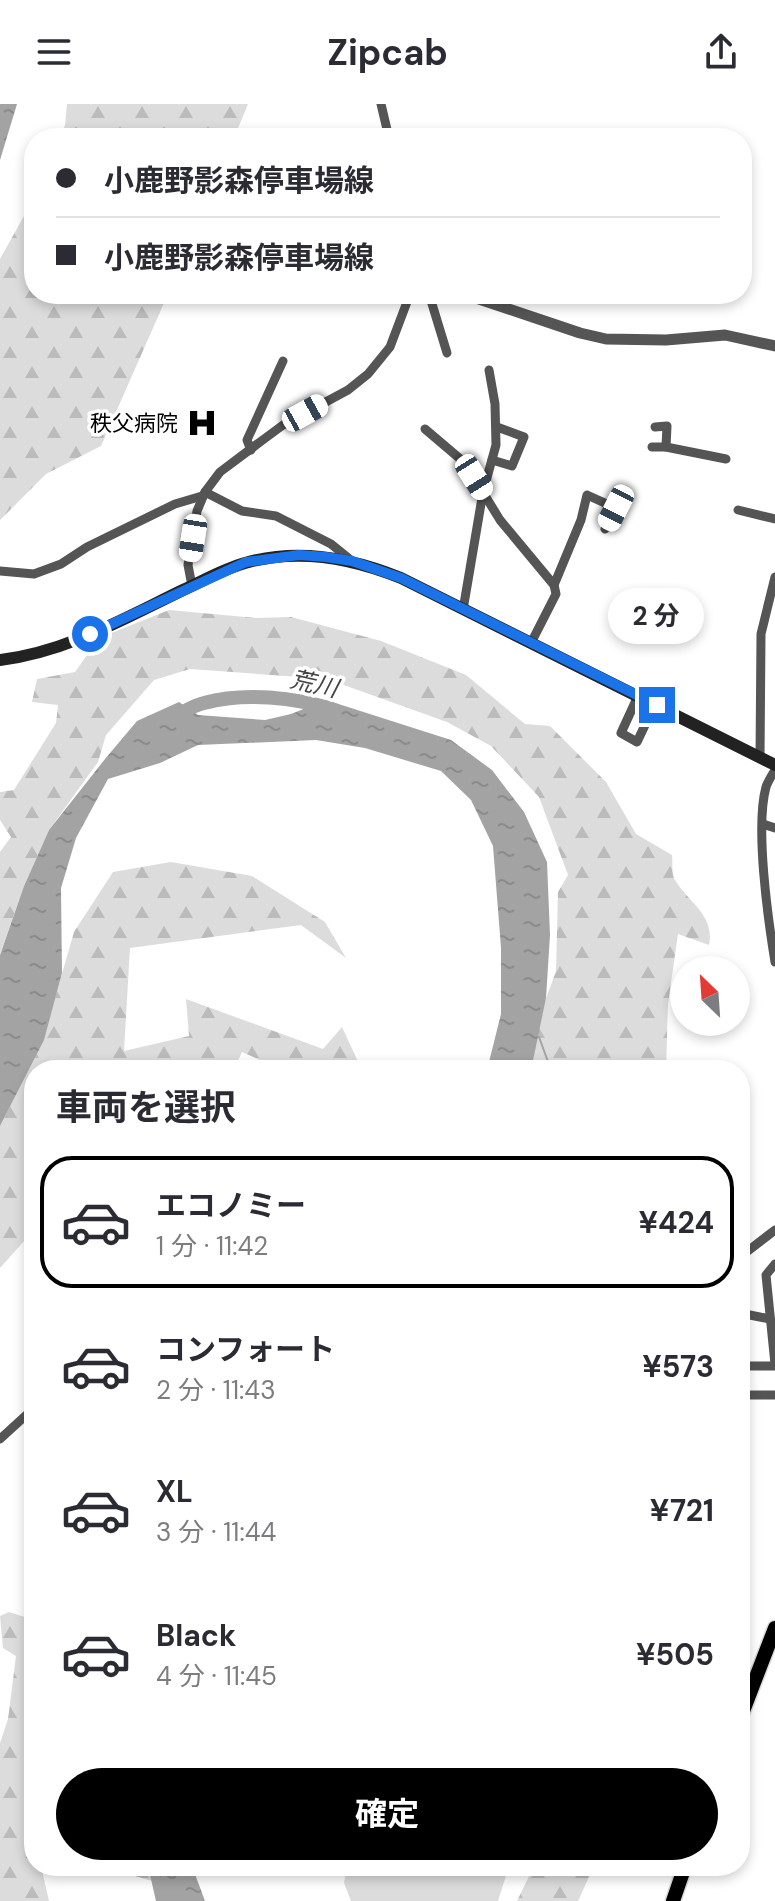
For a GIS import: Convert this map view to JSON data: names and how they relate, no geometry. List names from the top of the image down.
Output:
{
  "water": ["荒川"],
  "places": {
    "hospital": ["秩父病院"]
  },
  "north": "top left",
  "page": {
    "header": "Zipcab",
    "banner": ["小鹿野影森停車場線", "小鹿野影森停車場線"],
    "bubble": "2 分",
    "heading": "車両を選択",
    "list": [
      {
        "name": "エコノミー",
        "note": "1 分 · 11:42",
        "value": "¥424"
      },
      {
        "name": "コンフォート",
        "note": "2 分 · 11:43",
        "value": "¥573"
      },
      {
        "name": "XL",
        "note": "3 分 · 11:44",
        "value": "¥721"
      },
      {
        "name": "Black",
        "note": "4 分 · 11:45",
        "value": "¥505"
      }
    ],
    "buttons": "確定"
  }
}
